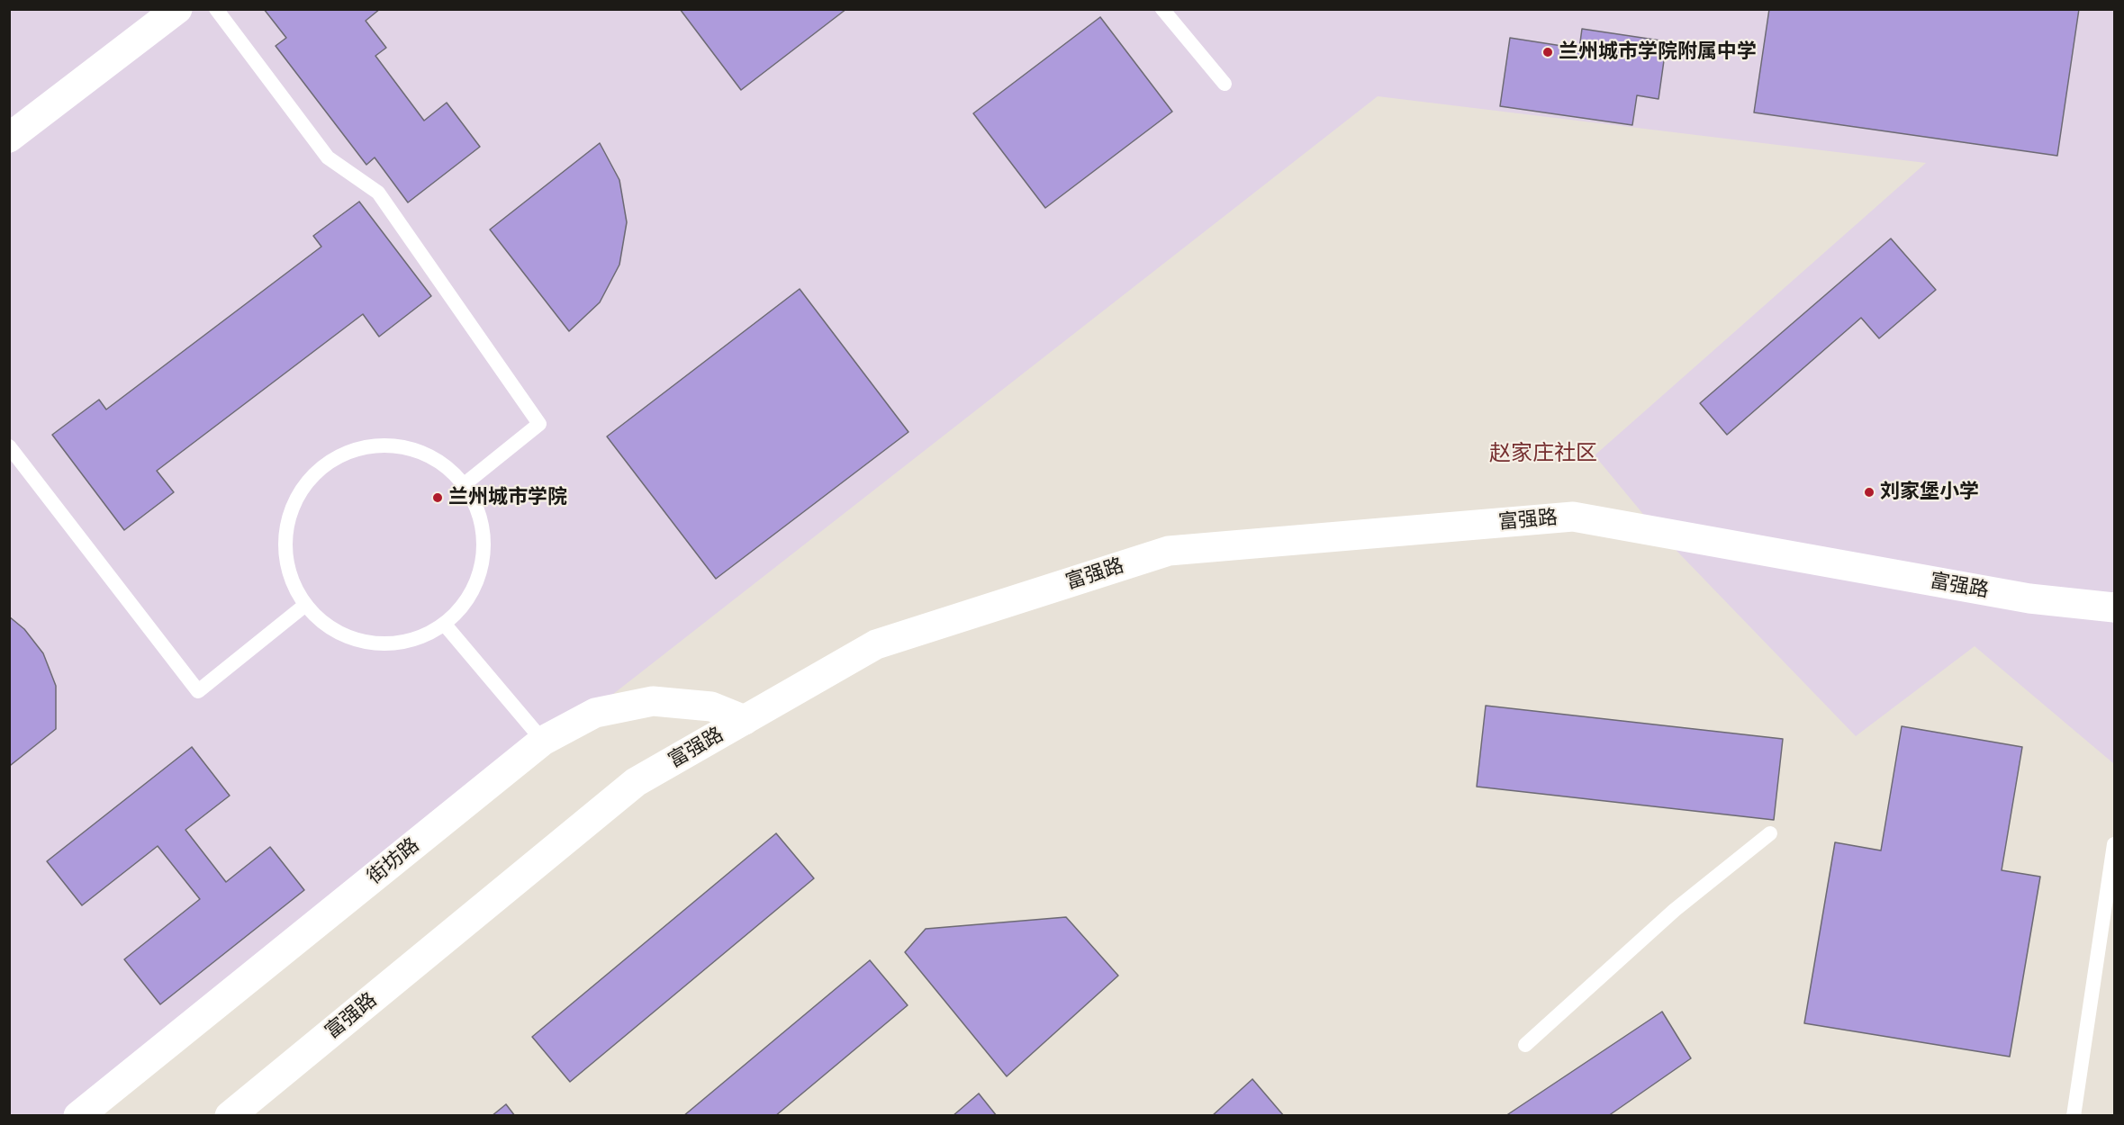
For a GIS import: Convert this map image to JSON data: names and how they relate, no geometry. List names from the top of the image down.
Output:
{
  "streets": {
    "main road": ["富强路", "街坊路"]
  },
  "crossings": [
    ["富强路", "街坊路"]
  ],
  "districts": ["赵家庄社区"],
  "places": ["兰州城市学院附属中学", "刘家堡小学", "兰州城市学院"]
}
